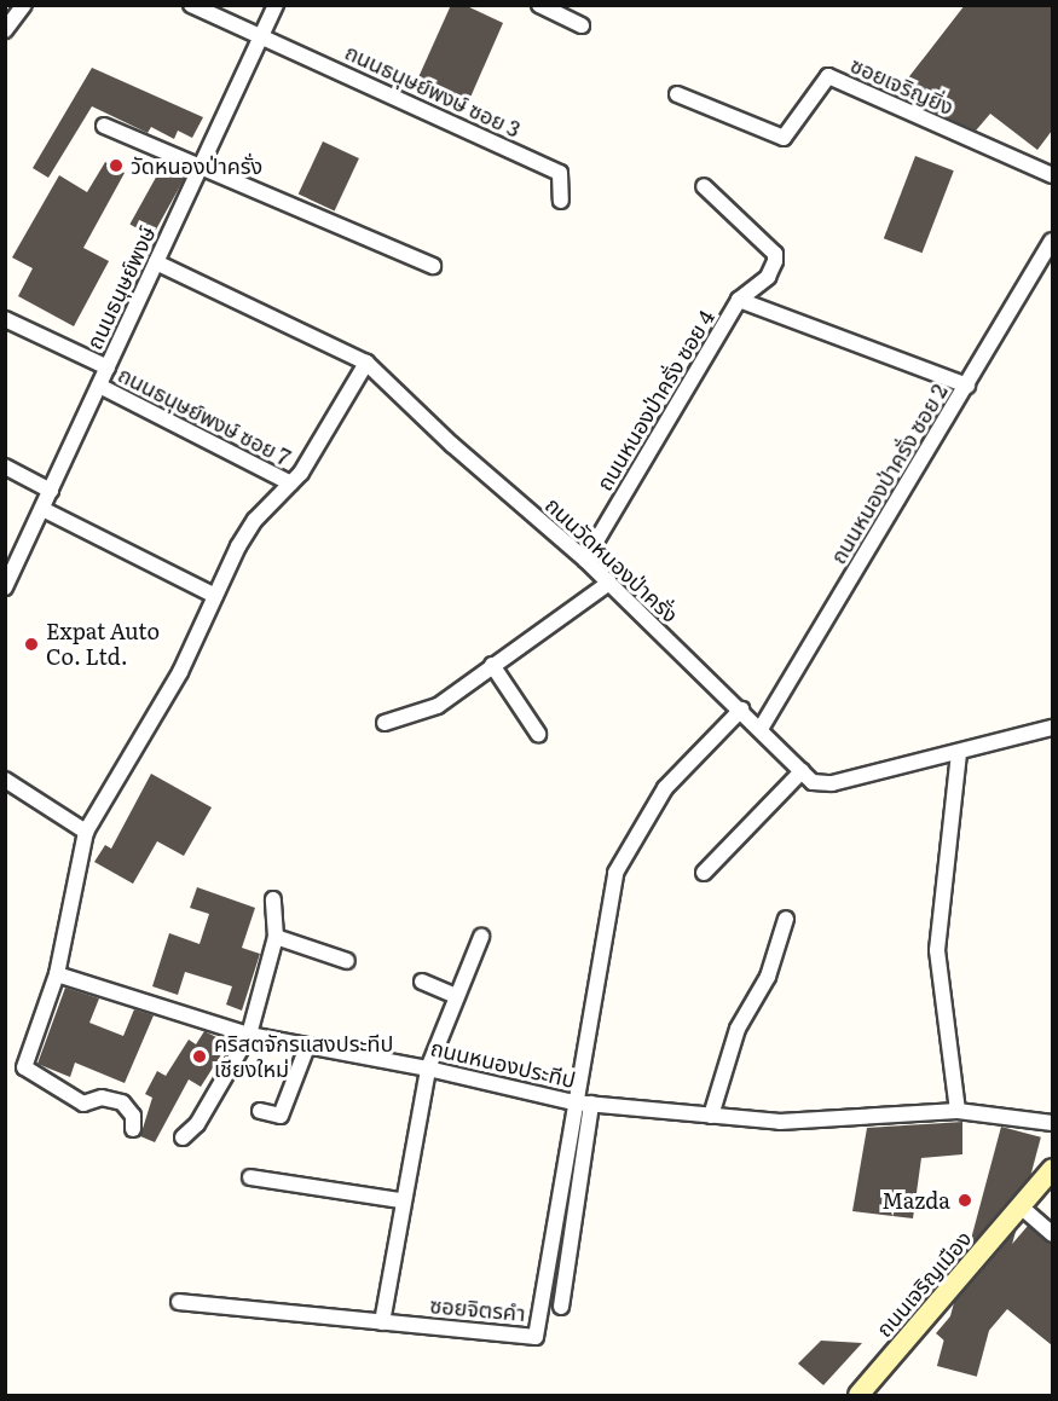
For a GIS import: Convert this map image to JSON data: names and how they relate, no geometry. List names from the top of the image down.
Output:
{
  "streets": {
    "main road": ["ถนนเจริญเมือง"],
    "street": [
      "ซอยเจริญยิ่ง",
      "ถนนธนุษย์พงษ์ ซอย 3",
      "ถนนธนุษย์พงษ์",
      "ถนนหนองป่าครั่ง ซอย 4",
      "ถนนธนุษย์พงษ์ ซอย 7",
      "ถนนหนองป่าครั่ง ซอย 2",
      "ถนนวัดหนองป่าครั่ง",
      "ถนนหนองประทีป",
      "ซอยจิตรคำ"
    ]
  },
  "crossings": [
    ["ถนนธนุษย์พงษ์ ซอย 3", "ถนนธนุษย์พงษ์"],
    ["ถนนธนุษย์พงษ์", "ถนนธนุษย์พงษ์ ซอย 7"],
    ["ถนนธนุษย์พงษ์", "ถนนวัดหนองป่าครั่ง"],
    ["ถนนหนองป่าครั่ง ซอย 4", "ถนนหนองป่าครั่ง ซอย 2"],
    ["ถนนหนองป่าครั่ง ซอย 4", "ถนนวัดหนองป่าครั่ง"],
    ["ถนนหนองป่าครั่ง ซอย 2", "ถนนวัดหนองป่าครั่ง"],
    ["ถนนหนองประทีป", "ซอยจิตรคำ"]
  ],
  "places": [
    "วัดหนองป่าครั่ง",
    "Expat Auto Co. Ltd.",
    "คริสตจักรแสงประทีป เชียงใหม่",
    "Mazda"
  ]
}
